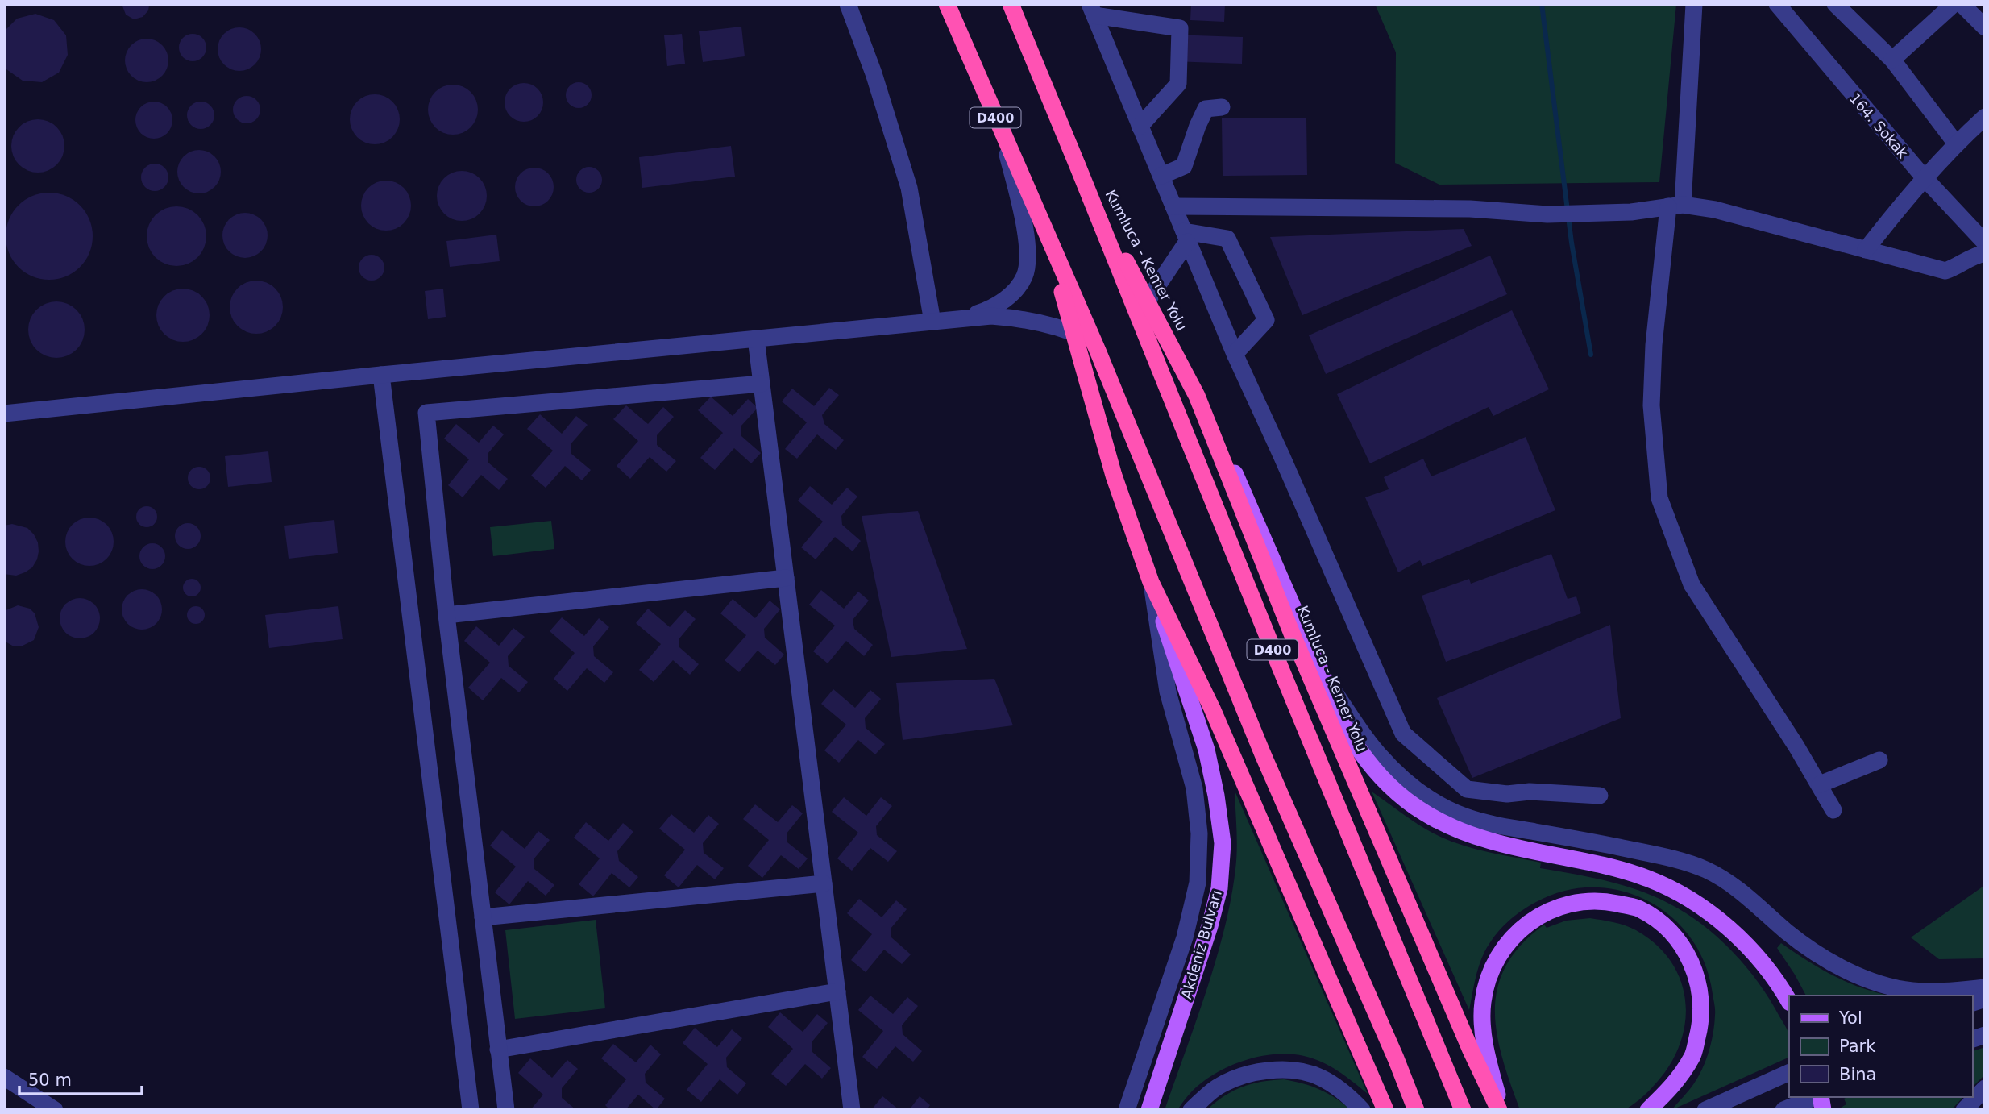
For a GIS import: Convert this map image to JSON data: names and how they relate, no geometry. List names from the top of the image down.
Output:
{
  "streets": {
    "highway": ["D400", "Kumluca - Kemer Yolu"],
    "main road": ["Akdeniz Bulvarı"],
    "street": ["164. Sokak"]
  },
  "crossings": [
    ["D400", "Kumluca - Kemer Yolu"],
    ["D400", "Akdeniz Bulvarı"]
  ],
  "legend": ["Yol", "Park", "Bina"],
  "scale_bar": "50 m"
}
